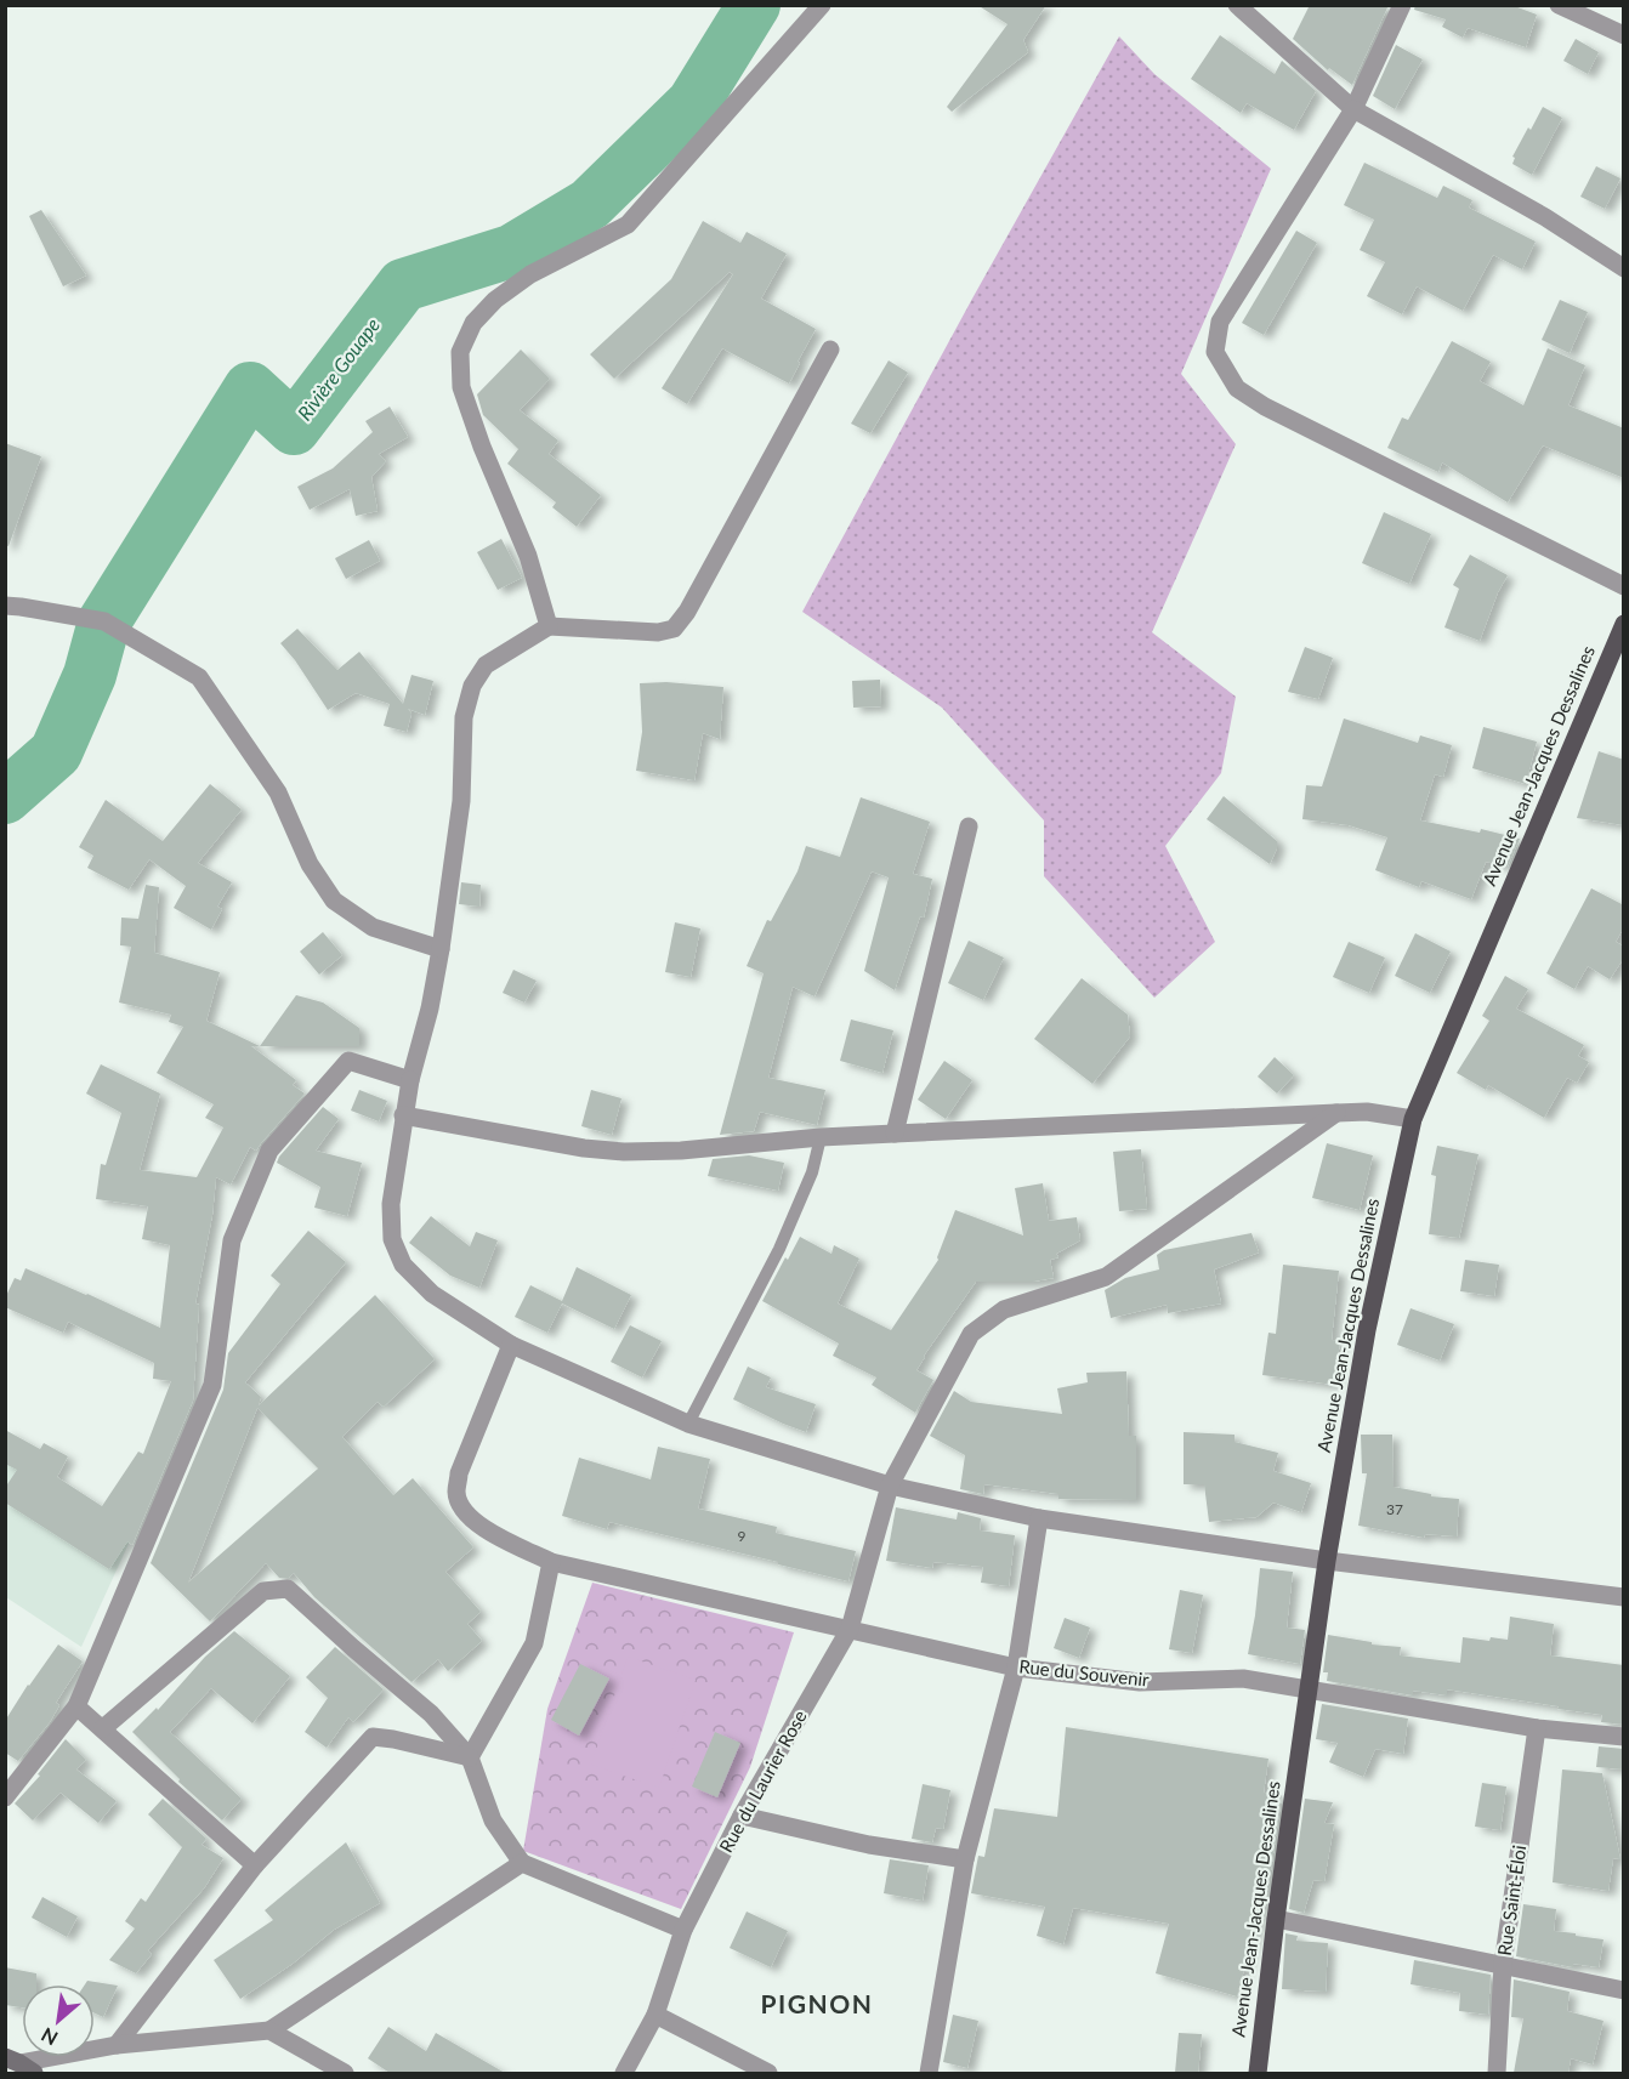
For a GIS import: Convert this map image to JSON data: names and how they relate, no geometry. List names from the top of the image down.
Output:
{
  "streets": {
    "main road": ["Avenue Jean-Jacques Dessalines"],
    "street": ["Rue du Souvenir", "Rue du Laurier Rose", "Rue Saint-Éloi"]
  },
  "crossings": [
    ["Avenue Jean-Jacques Dessalines", "Rue du Souvenir"],
    ["Rue du Souvenir", "Rue du Laurier Rose"],
    ["Rue du Souvenir", "Rue Saint-Éloi"]
  ],
  "districts": ["PIGNON"],
  "water": ["Rivière Gouape"],
  "house_numbers": ["37", "9"],
  "north": "bottom left"
}
